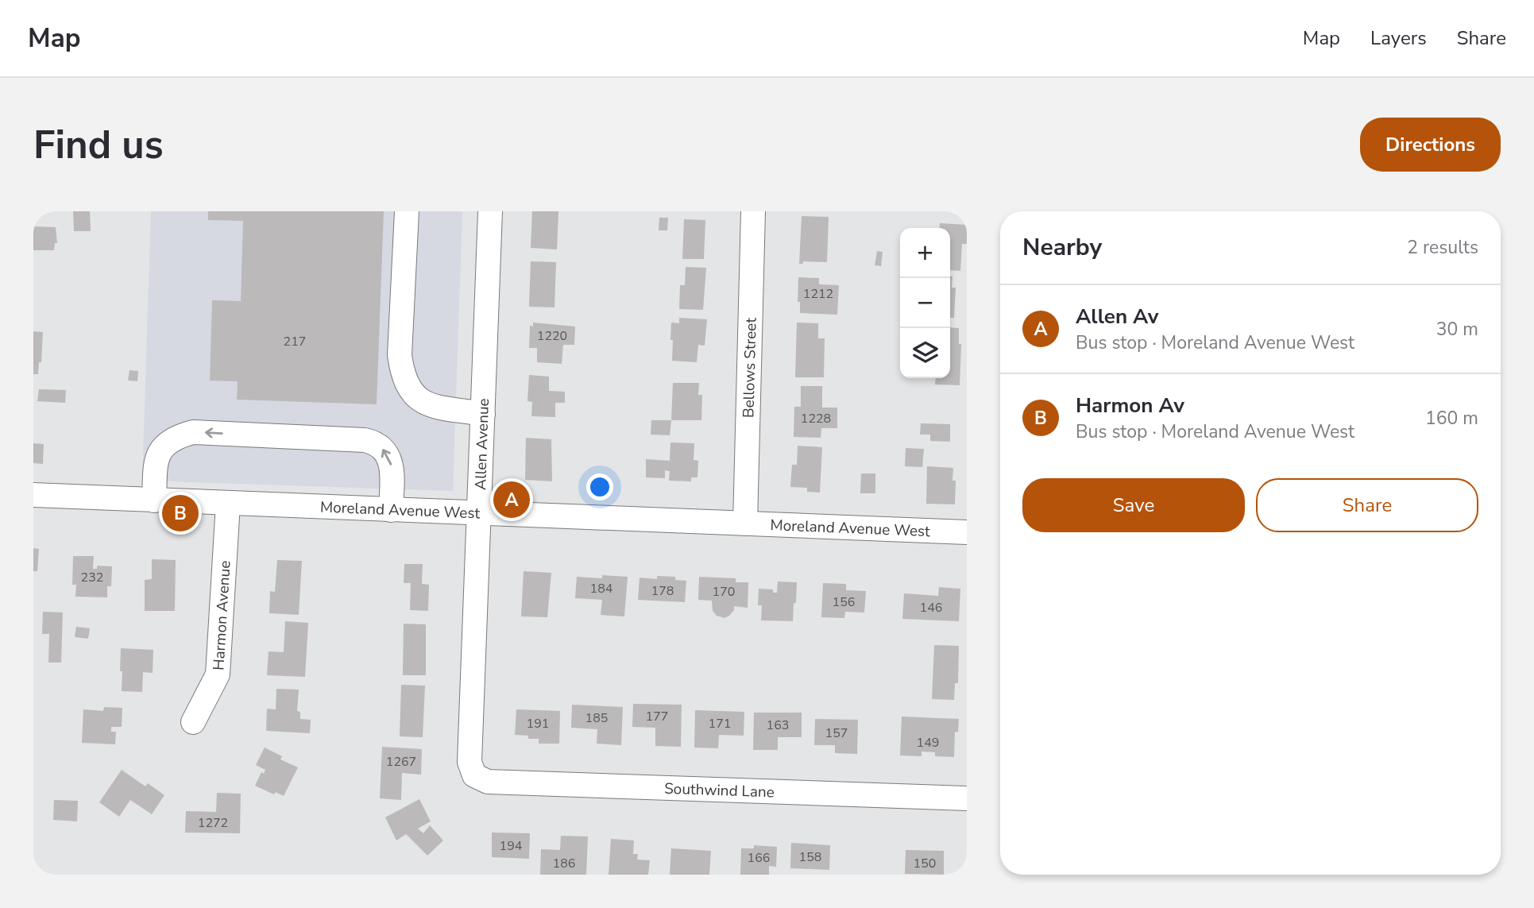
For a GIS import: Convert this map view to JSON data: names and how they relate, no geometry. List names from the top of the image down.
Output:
{
  "streets": {
    "street": [
      "Bellows Street",
      "Allen Avenue",
      "Moreland Avenue West",
      "Harmon Avenue",
      "Southwind Lane"
    ]
  },
  "crossings": [
    ["Bellows Street", "Moreland Avenue West"],
    ["Allen Avenue", "Moreland Avenue West"],
    ["Allen Avenue", "Southwind Lane"],
    ["Moreland Avenue West", "Harmon Avenue"]
  ],
  "house_numbers": [
    "1212",
    "1220",
    "217",
    "1228",
    "232",
    "184",
    "178",
    "170",
    "156",
    "146",
    "177",
    "185",
    "191",
    "171",
    "163",
    "157",
    "149",
    "1267",
    "1272",
    "194",
    "158",
    "166",
    "186",
    "150"
  ],
  "page": {
    "header": "Map",
    "nav": ["Map", "Layers", "Share"],
    "buttons": [
      "Directions",
      ["Save", "Share"]
    ],
    "title": "Find us",
    "heading": ["Nearby", "2 results"],
    "map_buttons": ["+", "−"],
    "list": [
      {
        "mark": "A",
        "name": "Allen Av",
        "note": "Bus stop · Moreland Avenue West",
        "value": "30 m"
      },
      {
        "mark": "B",
        "name": "Harmon Av",
        "note": "Bus stop · Moreland Avenue West",
        "value": "160 m"
      }
    ],
    "pins": ["A", "B"]
  }
}
